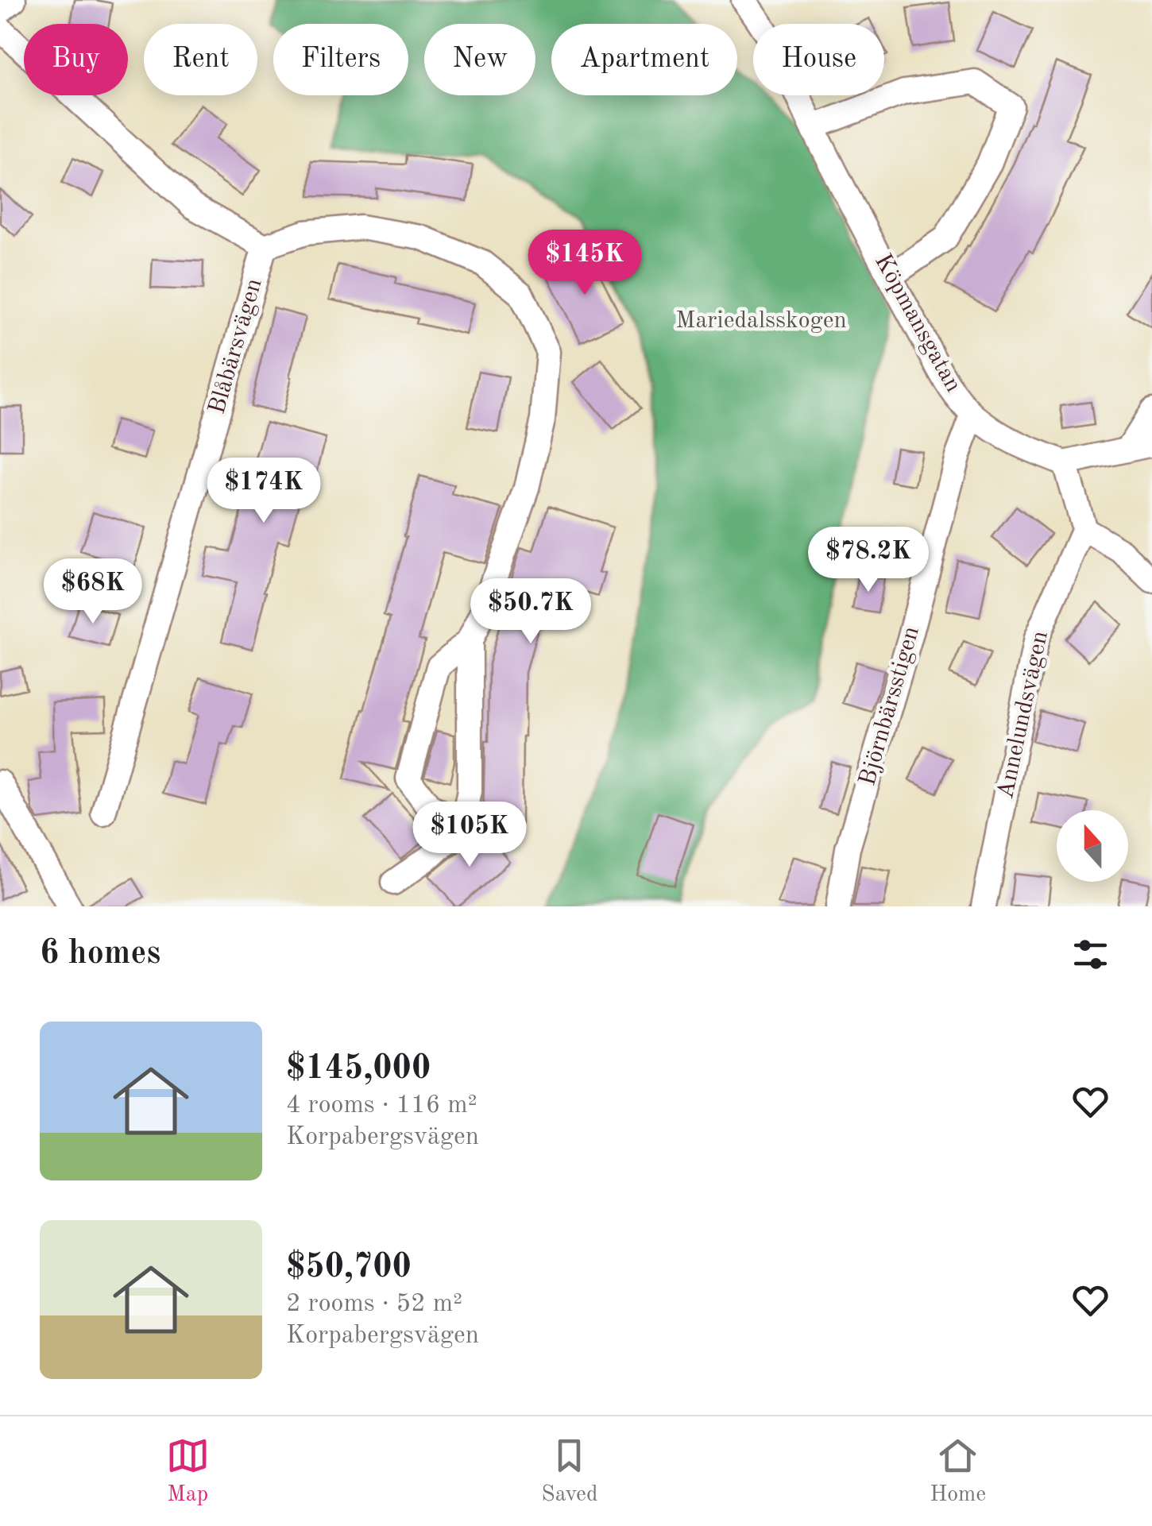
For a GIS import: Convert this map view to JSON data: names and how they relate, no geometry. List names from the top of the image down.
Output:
{
  "streets": {
    "street": [
      "Köpmansgatan",
      "Blåbärsvägen",
      "Björnbärsstigen",
      "Annelundsvägen"
    ]
  },
  "crossings": [
    ["Köpmansgatan", "Björnbärsstigen"]
  ],
  "parks": ["Mariedalsskogen"],
  "north": "top",
  "page": {
    "chip": [
      "Buy",
      "Rent",
      "Filters",
      "New",
      "Apartment",
      "House"
    ],
    "price": [
      "$145K",
      "$174K",
      "$78.2K",
      "$68K",
      "$50.7K",
      "$105K"
    ],
    "heading": "6 homes",
    "list": [
      {
        "name": "$145,000",
        "note": "4 rooms · 116 m² · Korpabergsvägen"
      },
      {
        "name": "$50,700",
        "note": "2 rooms · 52 m² · Korpabergsvägen"
      }
    ],
    "tabs": ["Map", "Saved", "Home"]
  }
}
